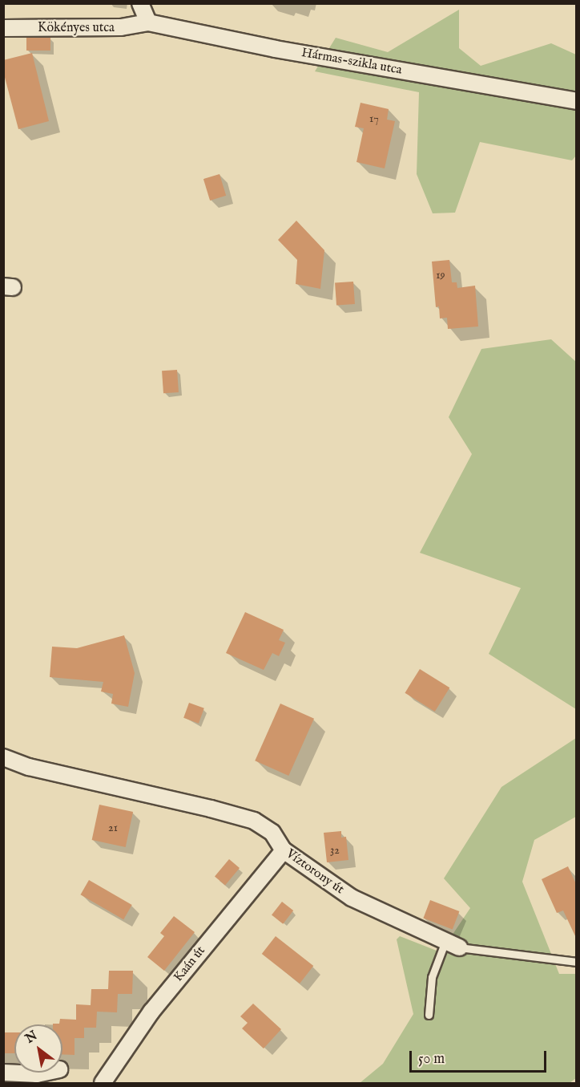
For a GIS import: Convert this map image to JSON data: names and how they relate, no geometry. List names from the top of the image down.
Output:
{
  "streets": {
    "street": [
      "Kökényes utca",
      "Hármas-szikla utca",
      "Víztorony út",
      "Kaán út"
    ]
  },
  "crossings": [
    ["Kökényes utca", "Hármas-szikla utca"],
    ["Víztorony út", "Kaán út"]
  ],
  "house_numbers": [
    "17",
    "19",
    "21",
    "32"
  ],
  "scale_bar": "50 m",
  "north": "top left"
}
